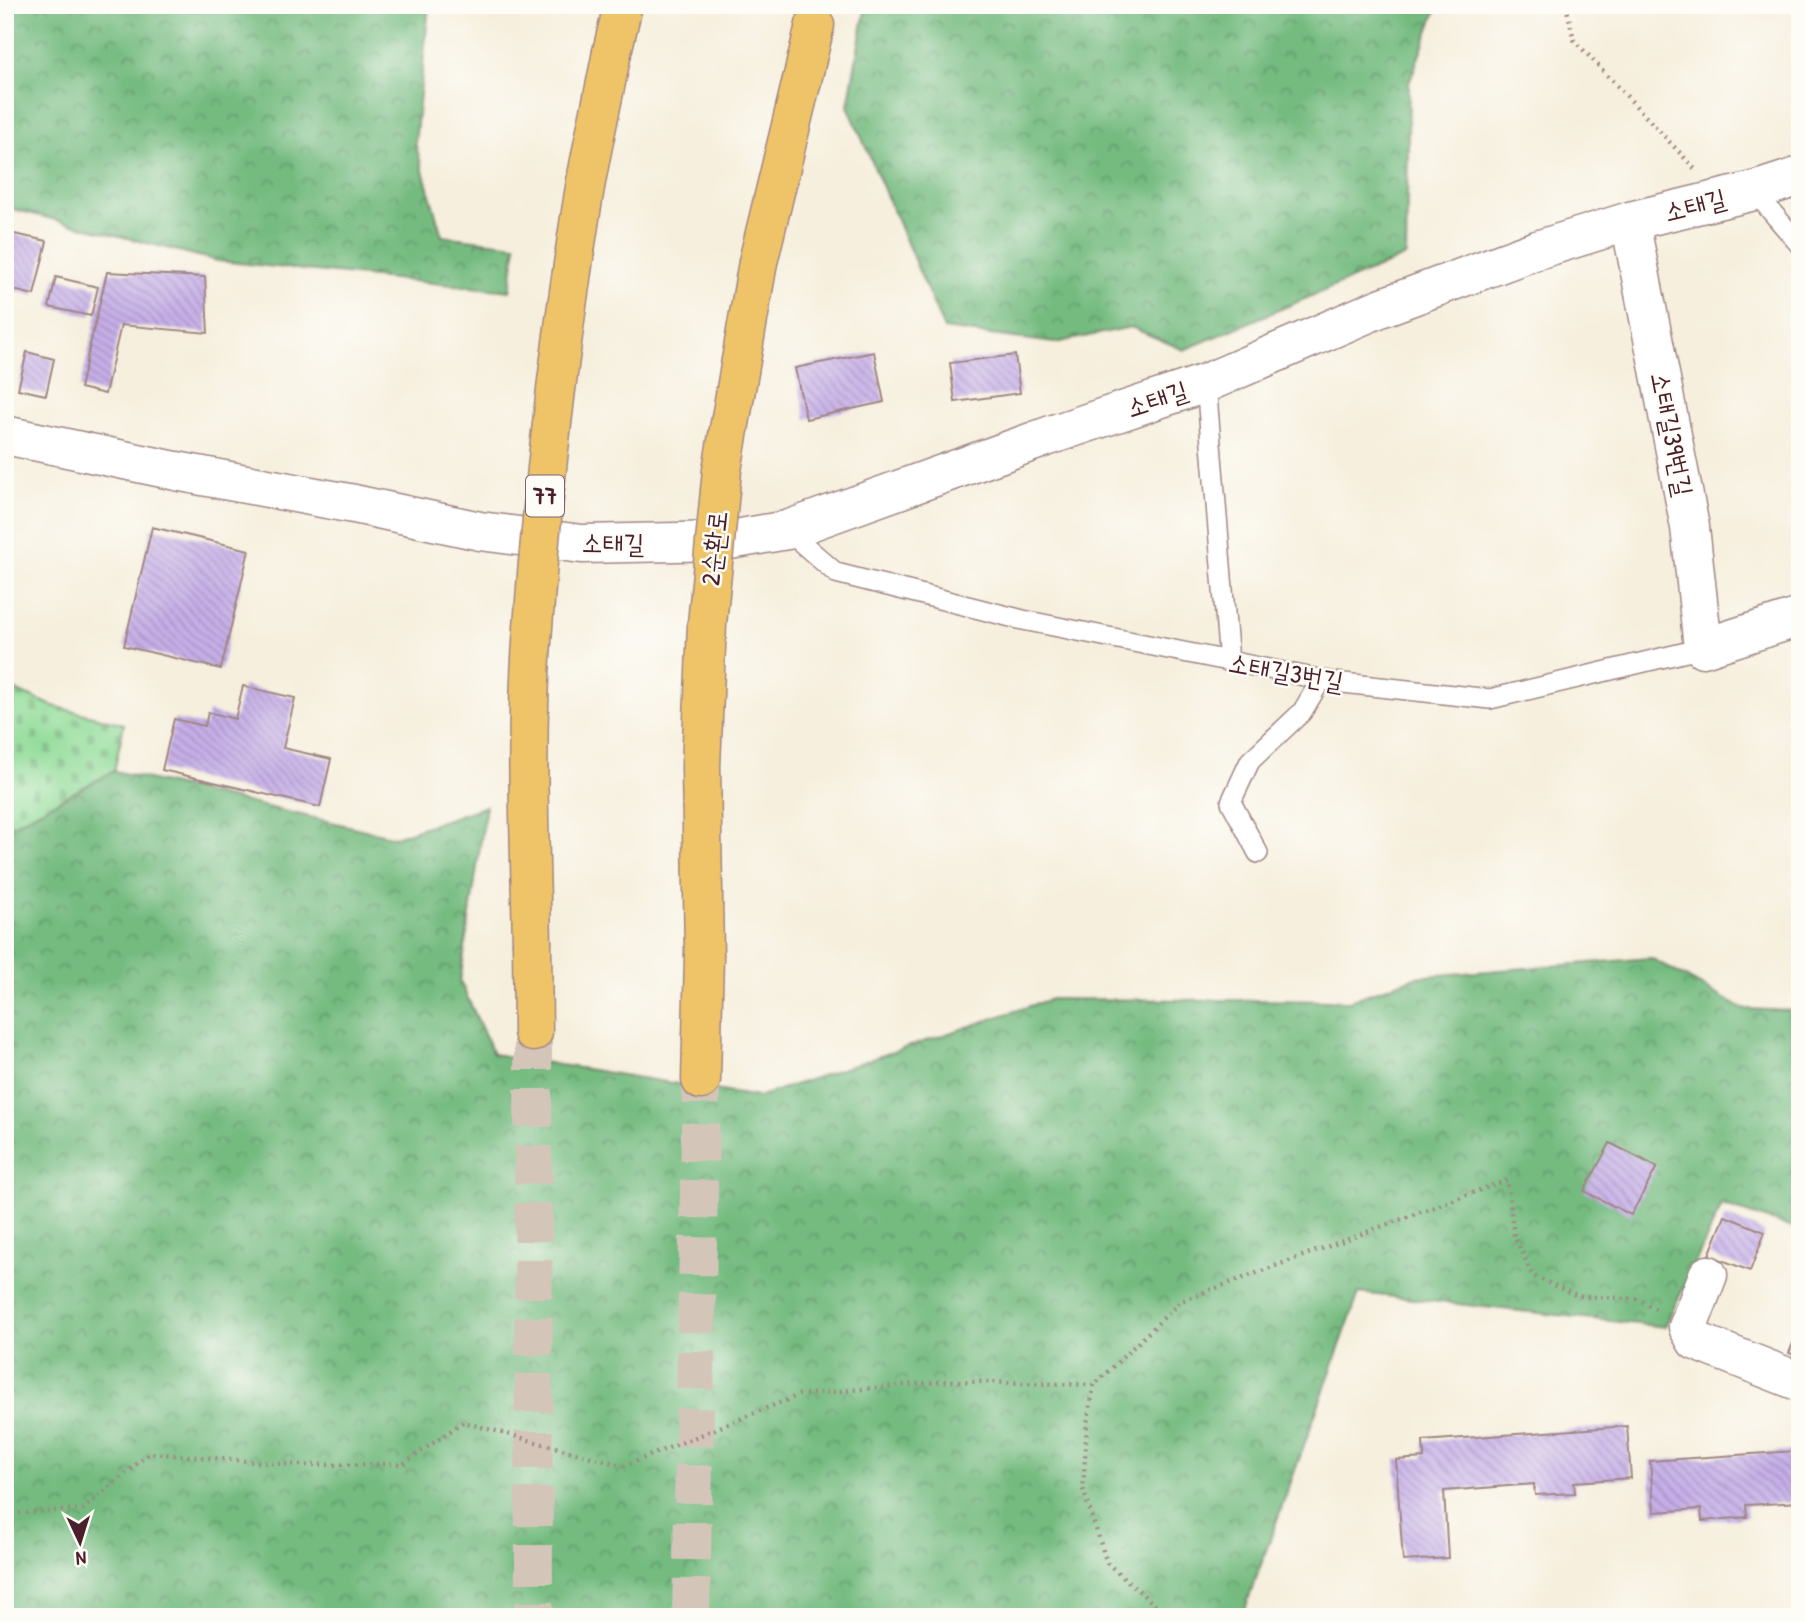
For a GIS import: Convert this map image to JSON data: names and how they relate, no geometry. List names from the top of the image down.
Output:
{
  "streets": {
    "highway": ["77", "2순환로"],
    "street": ["소태길", "소태길39번길", "소태길3번길"]
  },
  "crossings": [
    ["소태길", "소태길39번길"],
    ["소태길", "소태길3번길"],
    ["소태길39번길", "소태길3번길"]
  ],
  "north": "bottom"
}
